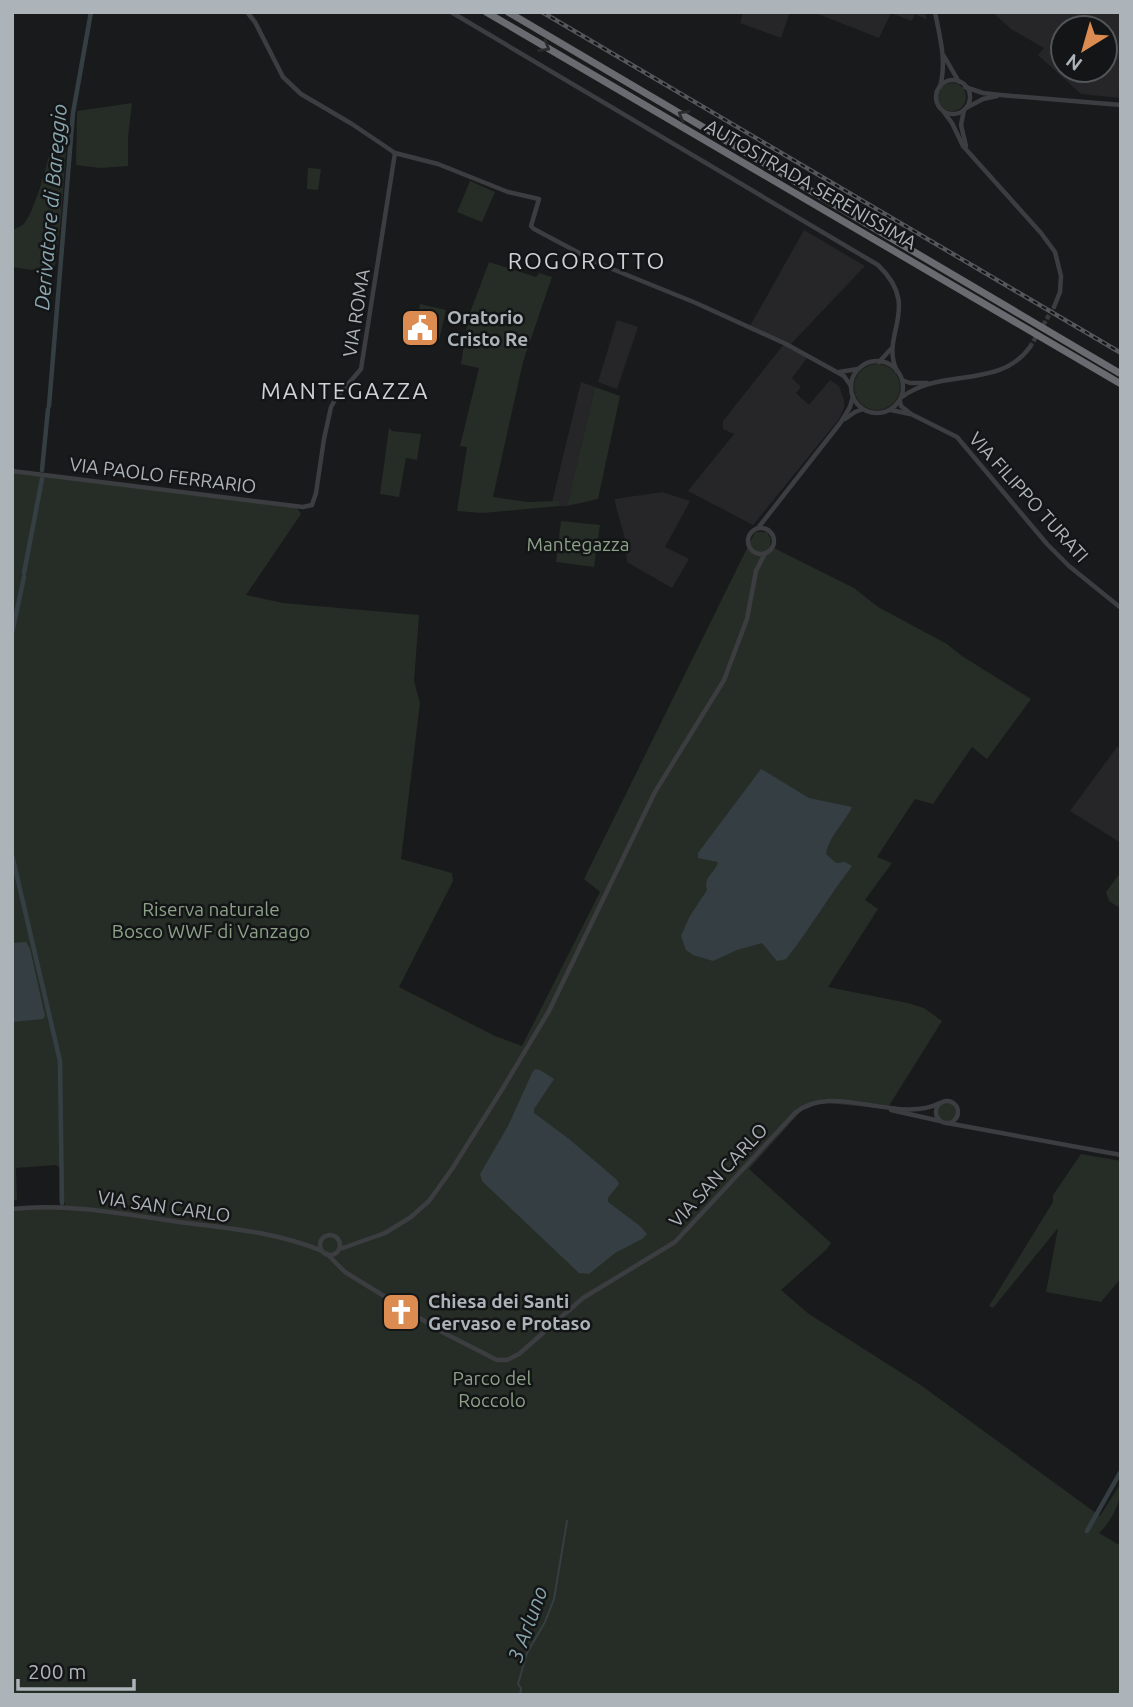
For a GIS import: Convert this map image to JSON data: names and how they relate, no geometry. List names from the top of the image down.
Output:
{
  "streets": {
    "highway": ["AUTOSTRADA SERENISSIMA"],
    "street": [
      "VIA ROMA",
      "VIA PAOLO FERRARIO",
      "VIA FILIPPO TURATI",
      "VIA SAN CARLO"
    ]
  },
  "crossings": [
    ["VIA ROMA", "VIA PAOLO FERRARIO"]
  ],
  "districts": ["ROGOROTTO", "MANTEGAZZA"],
  "water": ["Derivatore di Bareggio", "3 Arluno"],
  "parks": ["Mantegazza", "Riserva naturale Bosco WWF di Vanzago", "Parco del Roccolo"],
  "places": {
    "public building": ["Oratorio Cristo Re"],
    "church": ["Chiesa dei Santi Gervaso e Protaso"]
  },
  "scale_bar": "200 m",
  "north": "bottom left"
}
